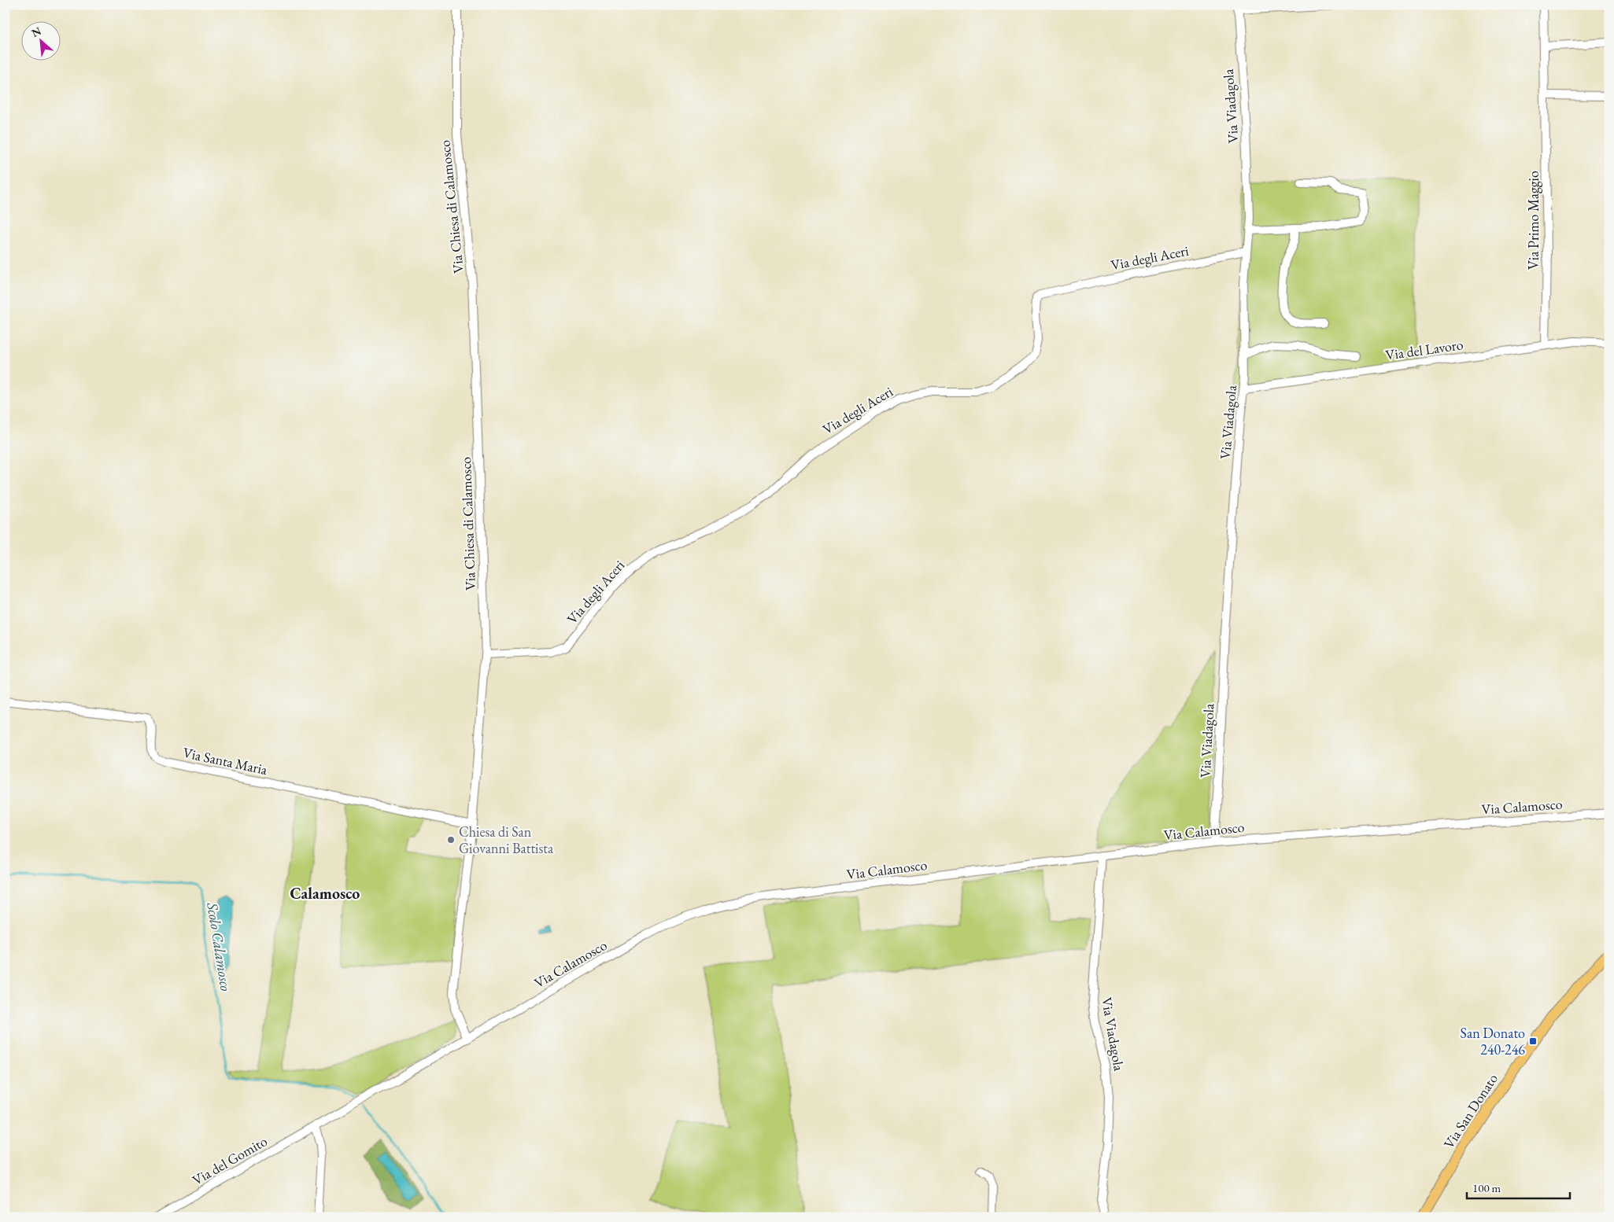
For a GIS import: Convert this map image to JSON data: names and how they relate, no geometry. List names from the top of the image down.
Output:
{
  "streets": {
    "main road": ["Via San Donato"],
    "street": [
      "Via Viadagola",
      "Via Chiesa di Calamosco",
      "Via Primo Maggio",
      "Via degli Aceri",
      "Via del Lavoro",
      "Via Santa Maria",
      "Via Calamosco",
      "Via del Gomito"
    ]
  },
  "crossings": [
    ["Via Viadagola", "Via degli Aceri"],
    ["Via Viadagola", "Via del Lavoro"],
    ["Via Viadagola", "Via Calamosco"],
    ["Via Chiesa di Calamosco", "Via degli Aceri"],
    ["Via Chiesa di Calamosco", "Via Santa Maria"],
    ["Via Chiesa di Calamosco", "Via Calamosco"],
    ["Via Primo Maggio", "Via del Lavoro"],
    ["Via Calamosco", "Via del Gomito"]
  ],
  "districts": ["Calamosco"],
  "water": ["Scolo Calamosco"],
  "places": {
    "other": ["Chiesa di San Giovanni Battista"],
    "transit": ["San Donato 240-246"]
  },
  "scale_bar": "100 m",
  "north": "top left"
}
